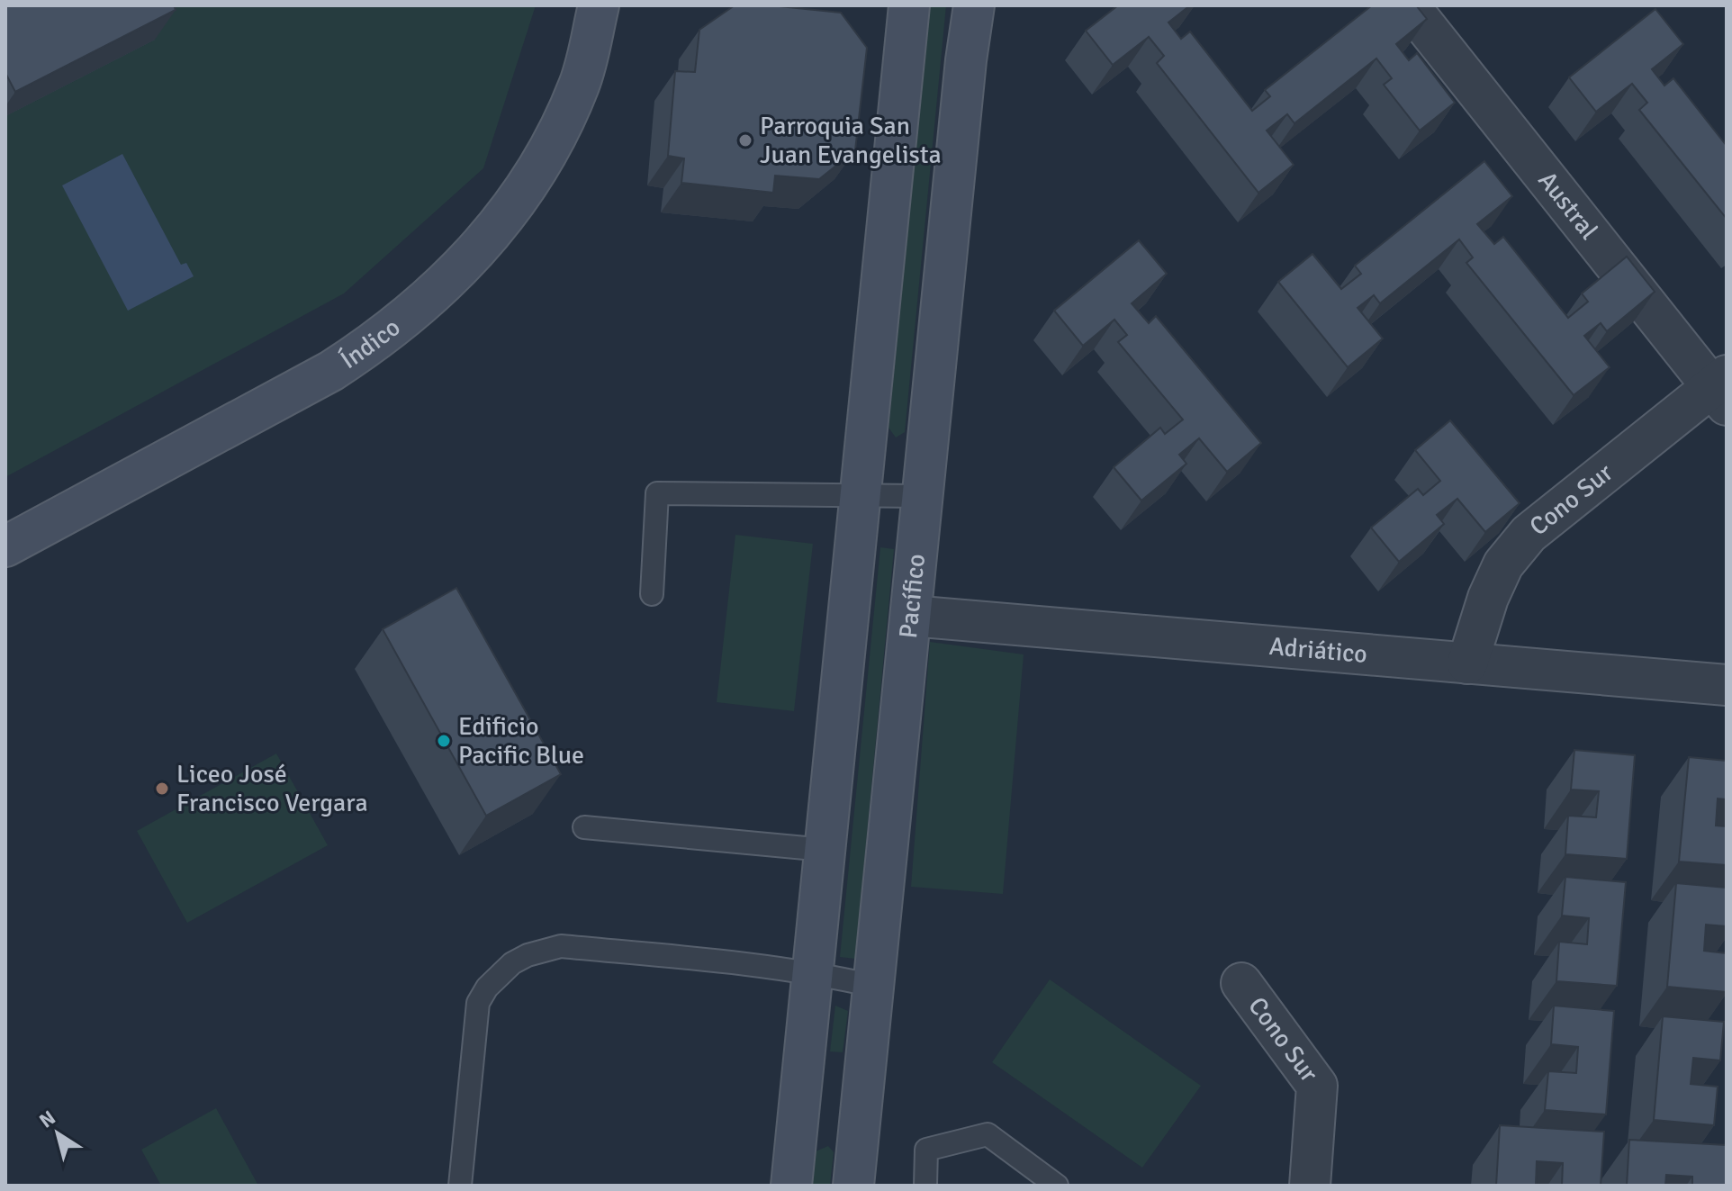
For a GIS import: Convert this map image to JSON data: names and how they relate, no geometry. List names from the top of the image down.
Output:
{
  "streets": {
    "street": [
      "Austral",
      "Índico",
      "Cono Sur",
      "Pacífico",
      "Adriático"
    ]
  },
  "crossings": [
    ["Austral", "Cono Sur"],
    ["Cono Sur", "Adriático"],
    ["Pacífico", "Adriático"]
  ],
  "places": ["Parroquia San Juan Evangelista", "Edificio Pacific Blue", "Liceo José Francisco Vergara"],
  "north": "top left"
}
